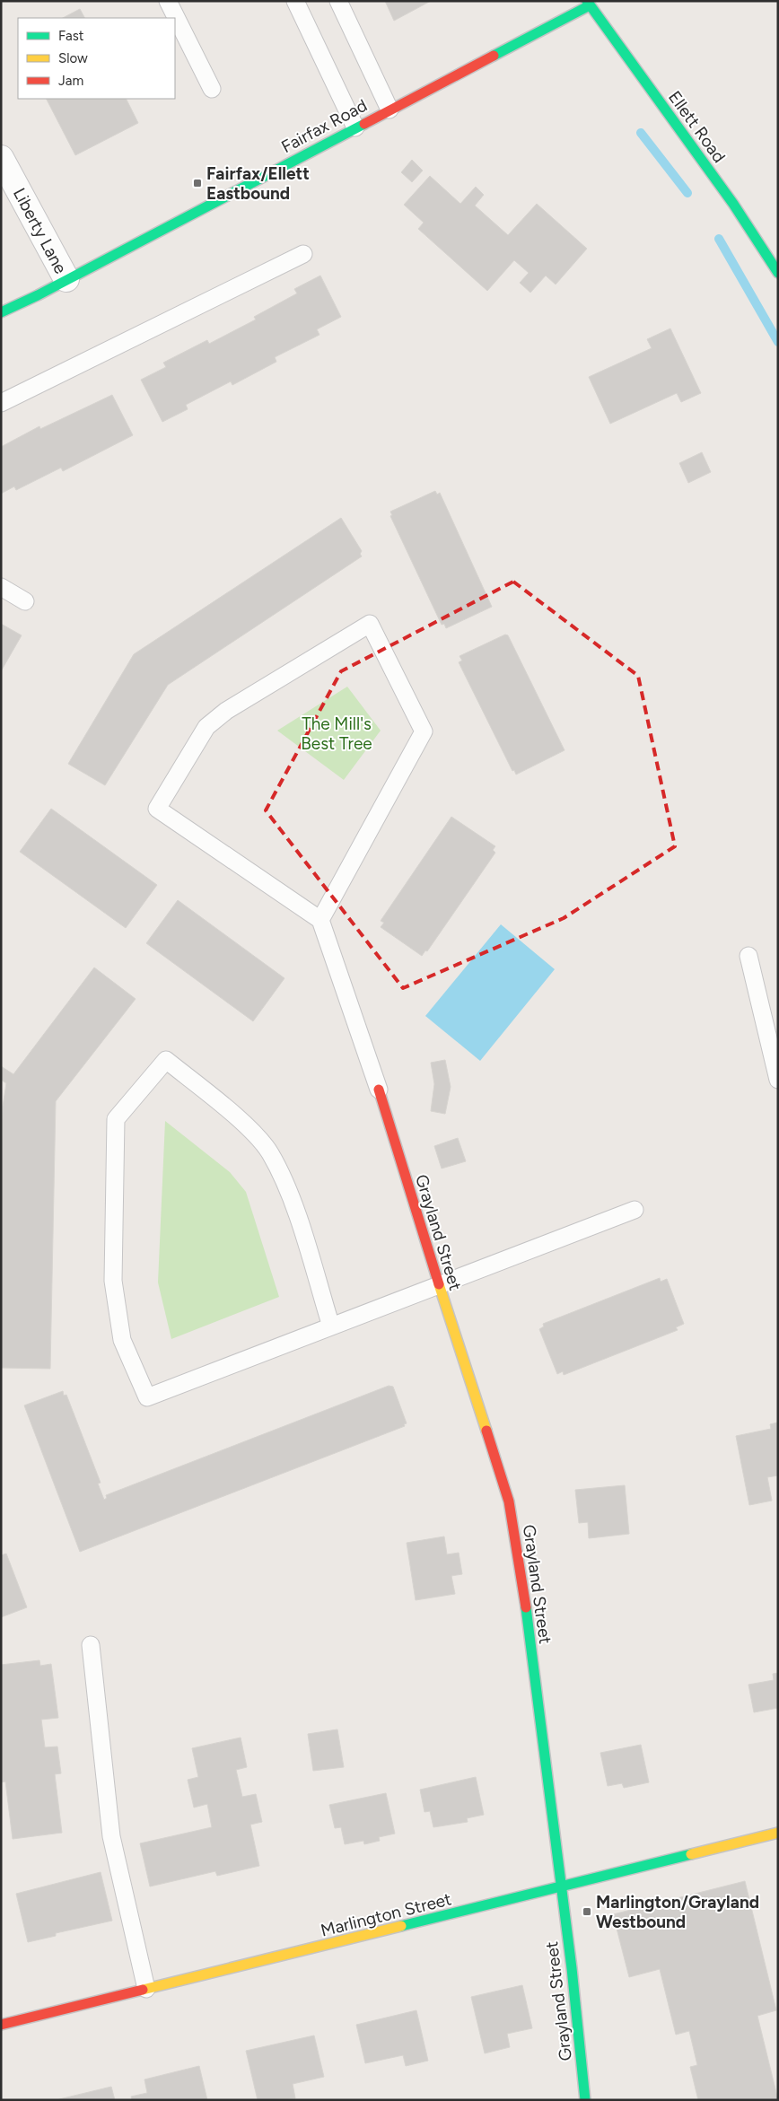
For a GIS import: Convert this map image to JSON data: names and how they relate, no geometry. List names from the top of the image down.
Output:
{
  "streets": {
    "street": [
      "Fairfax Road",
      "Ellett Road",
      "Liberty Lane",
      "Grayland Street",
      "Marlington Street"
    ]
  },
  "crossings": [
    ["Fairfax Road", "Ellett Road"],
    ["Fairfax Road", "Liberty Lane"],
    ["Grayland Street", "Marlington Street"]
  ],
  "parks": ["The Mill's Best Tree"],
  "places": {
    "transit": ["Fairfax/Ellett Eastbound", "Marlington/Grayland Westbound"]
  },
  "legend": ["Fast", "Slow", "Jam"]
}
